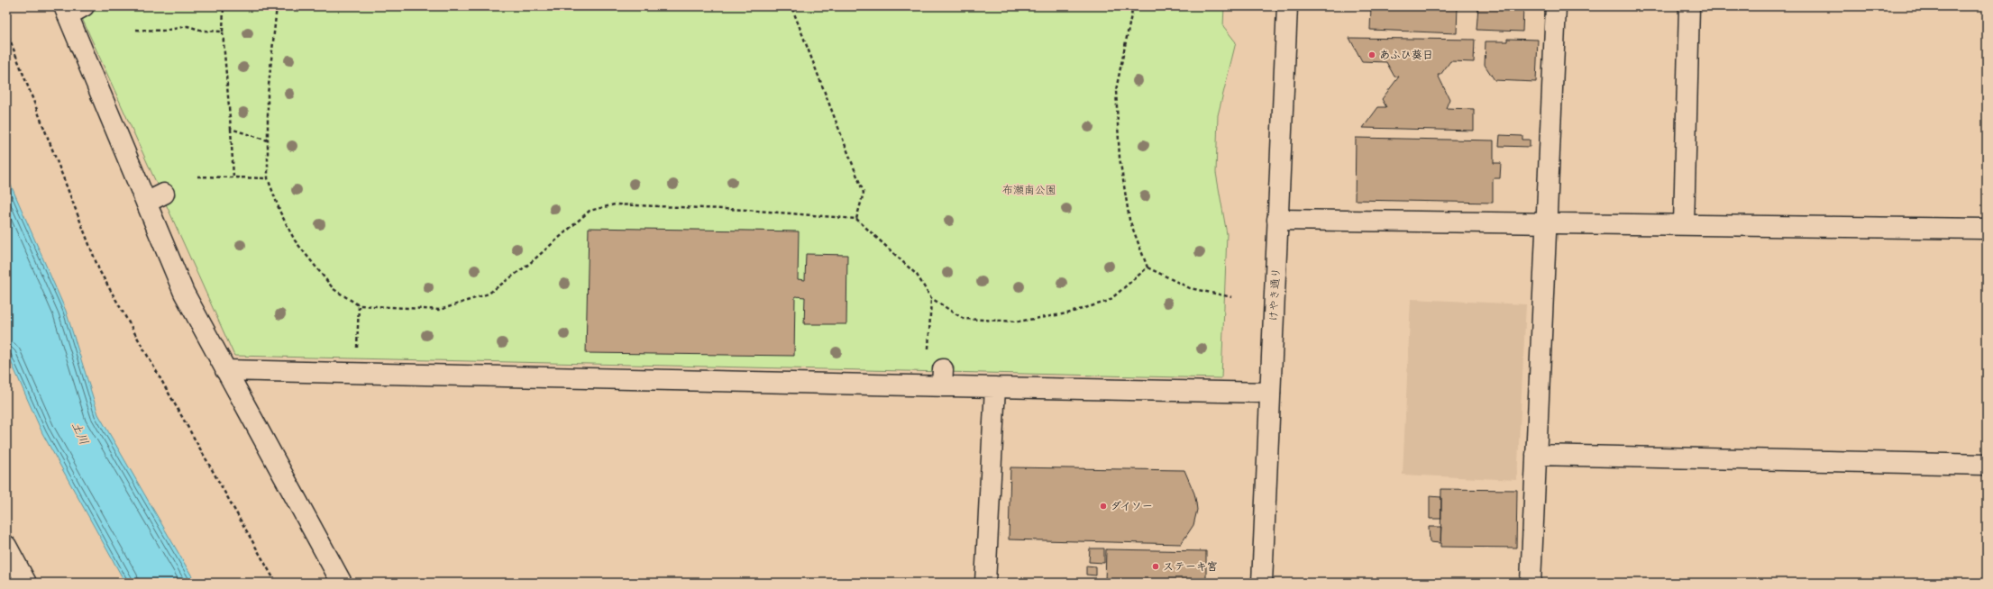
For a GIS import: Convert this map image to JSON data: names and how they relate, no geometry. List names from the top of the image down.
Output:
{
  "streets": {
    "street": ["けやき通り"]
  },
  "water": ["土川"],
  "parks": ["布瀬南公園"],
  "places": ["あふひ葵日", "ダイソー", "ステーキ宮"]
}
